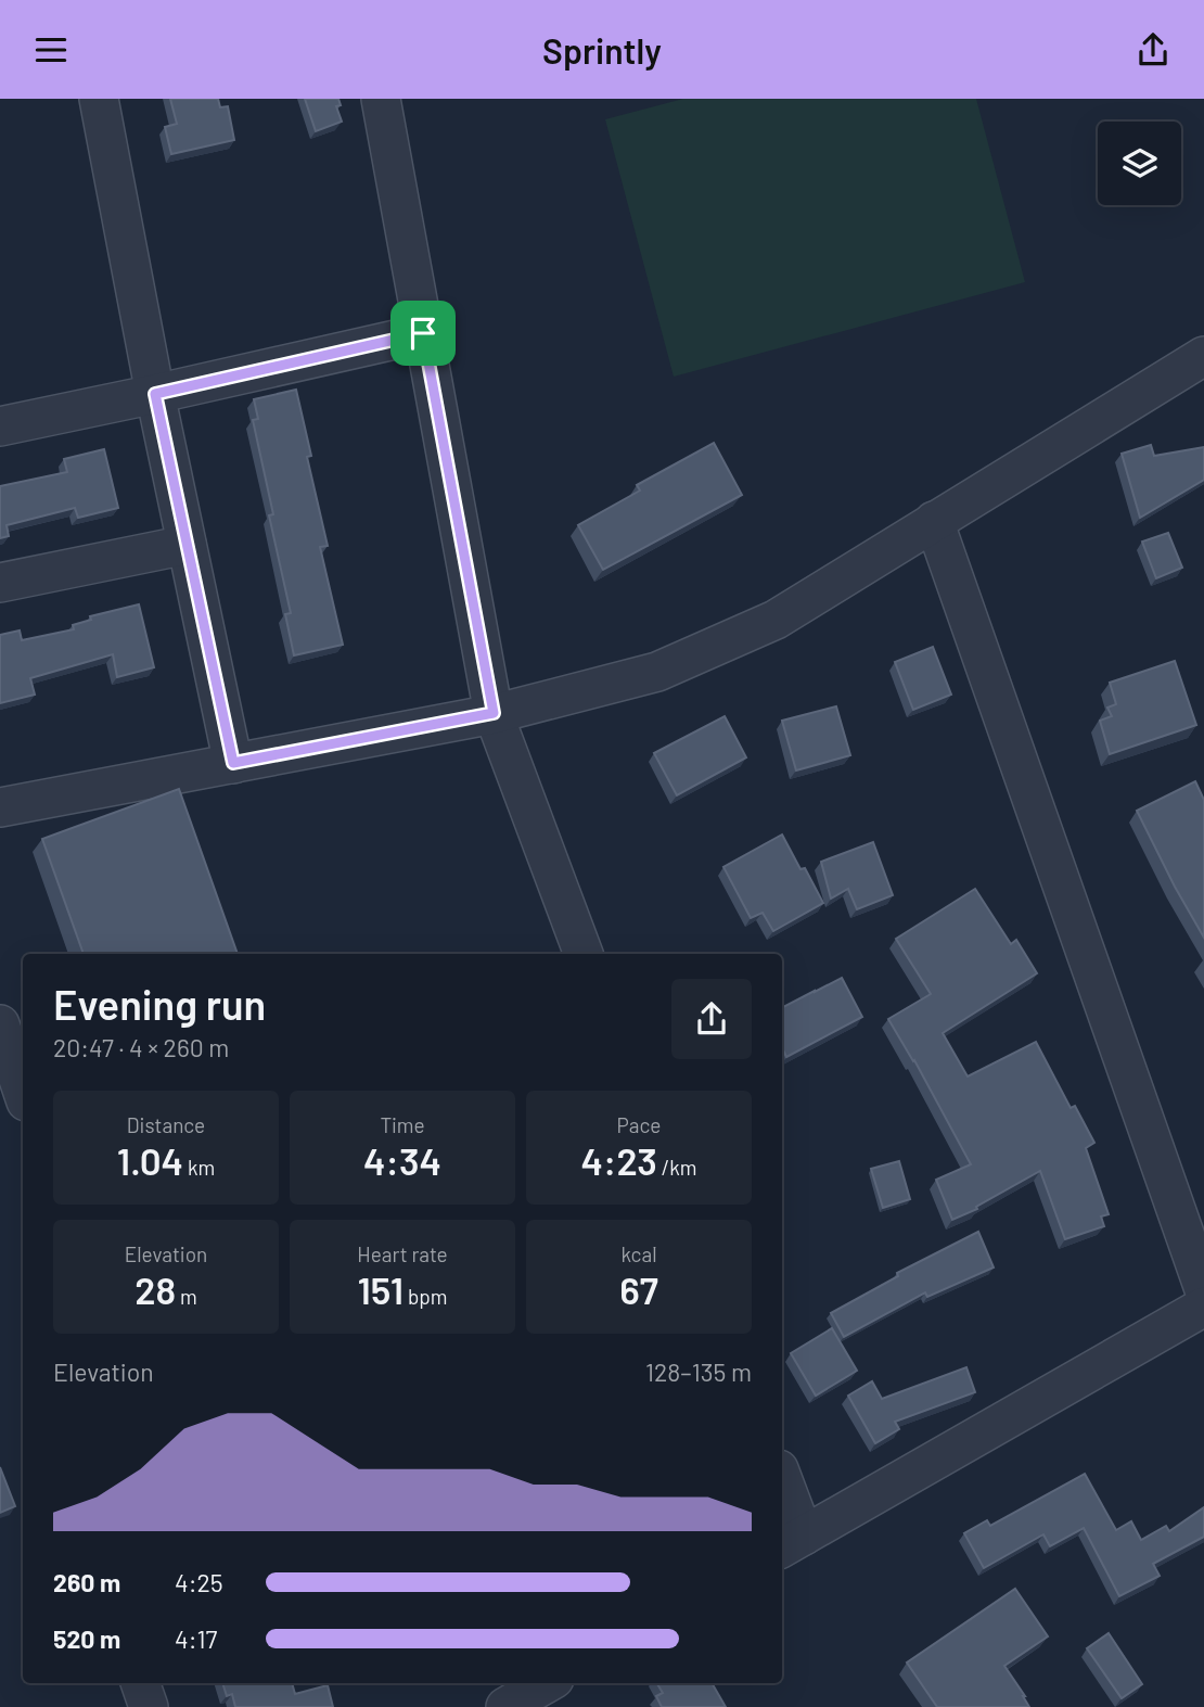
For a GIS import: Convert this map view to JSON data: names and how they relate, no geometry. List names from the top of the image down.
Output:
{
  "page": {
    "header": "Sprintly",
    "heading": ["Evening run", "20:47 · 4 × 260 m"],
    "stats": [
      ["Distance", "1.04 km"],
      ["Time", "4:34"],
      ["Pace", "4:23 /km"],
      ["Elevation", "28 m"],
      ["Heart rate", "151 bpm"],
      ["kcal", "67"]
    ],
    "chart": ["Elevation", "128–135 m"],
    "list": [
      {
        "name": "260 m",
        "note": "4:25"
      },
      {
        "name": "520 m",
        "note": "4:17"
      }
    ]
  }
}
